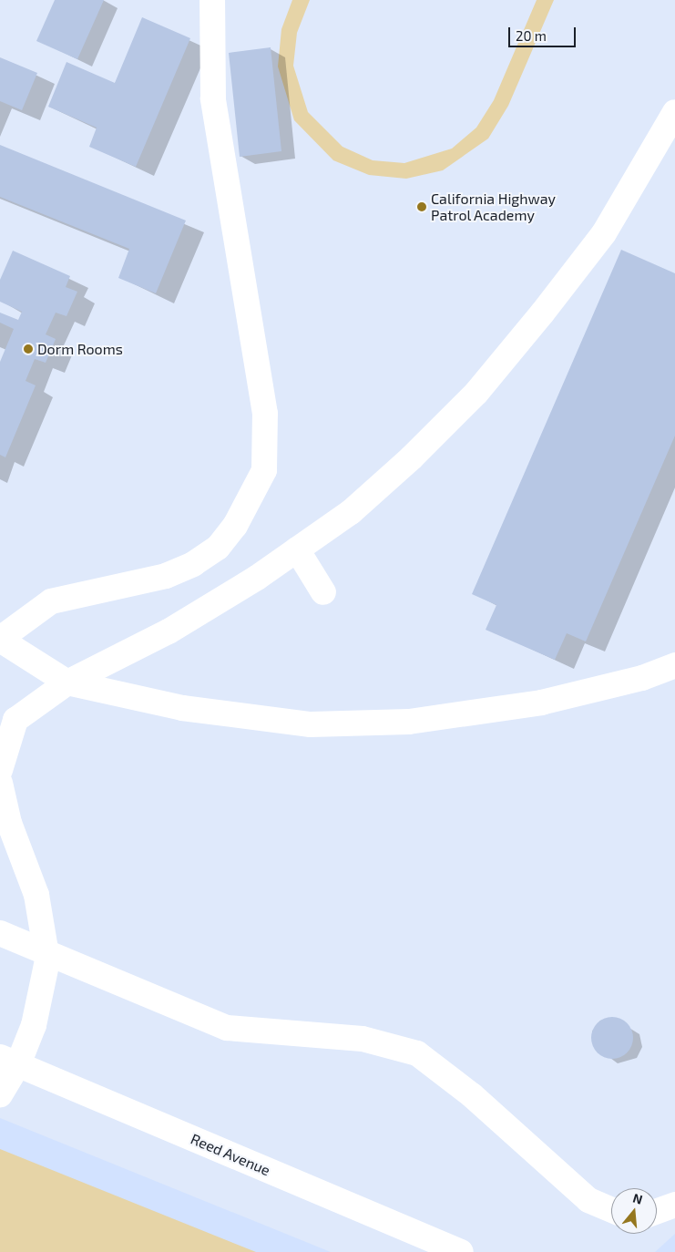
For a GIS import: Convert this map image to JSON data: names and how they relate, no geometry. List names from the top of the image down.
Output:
{
  "streets": {
    "street": ["Reed Avenue"]
  },
  "places": ["California Highway Patrol Academy", "Dorm Rooms"],
  "scale_bar": "20 m",
  "north": "top"
}
